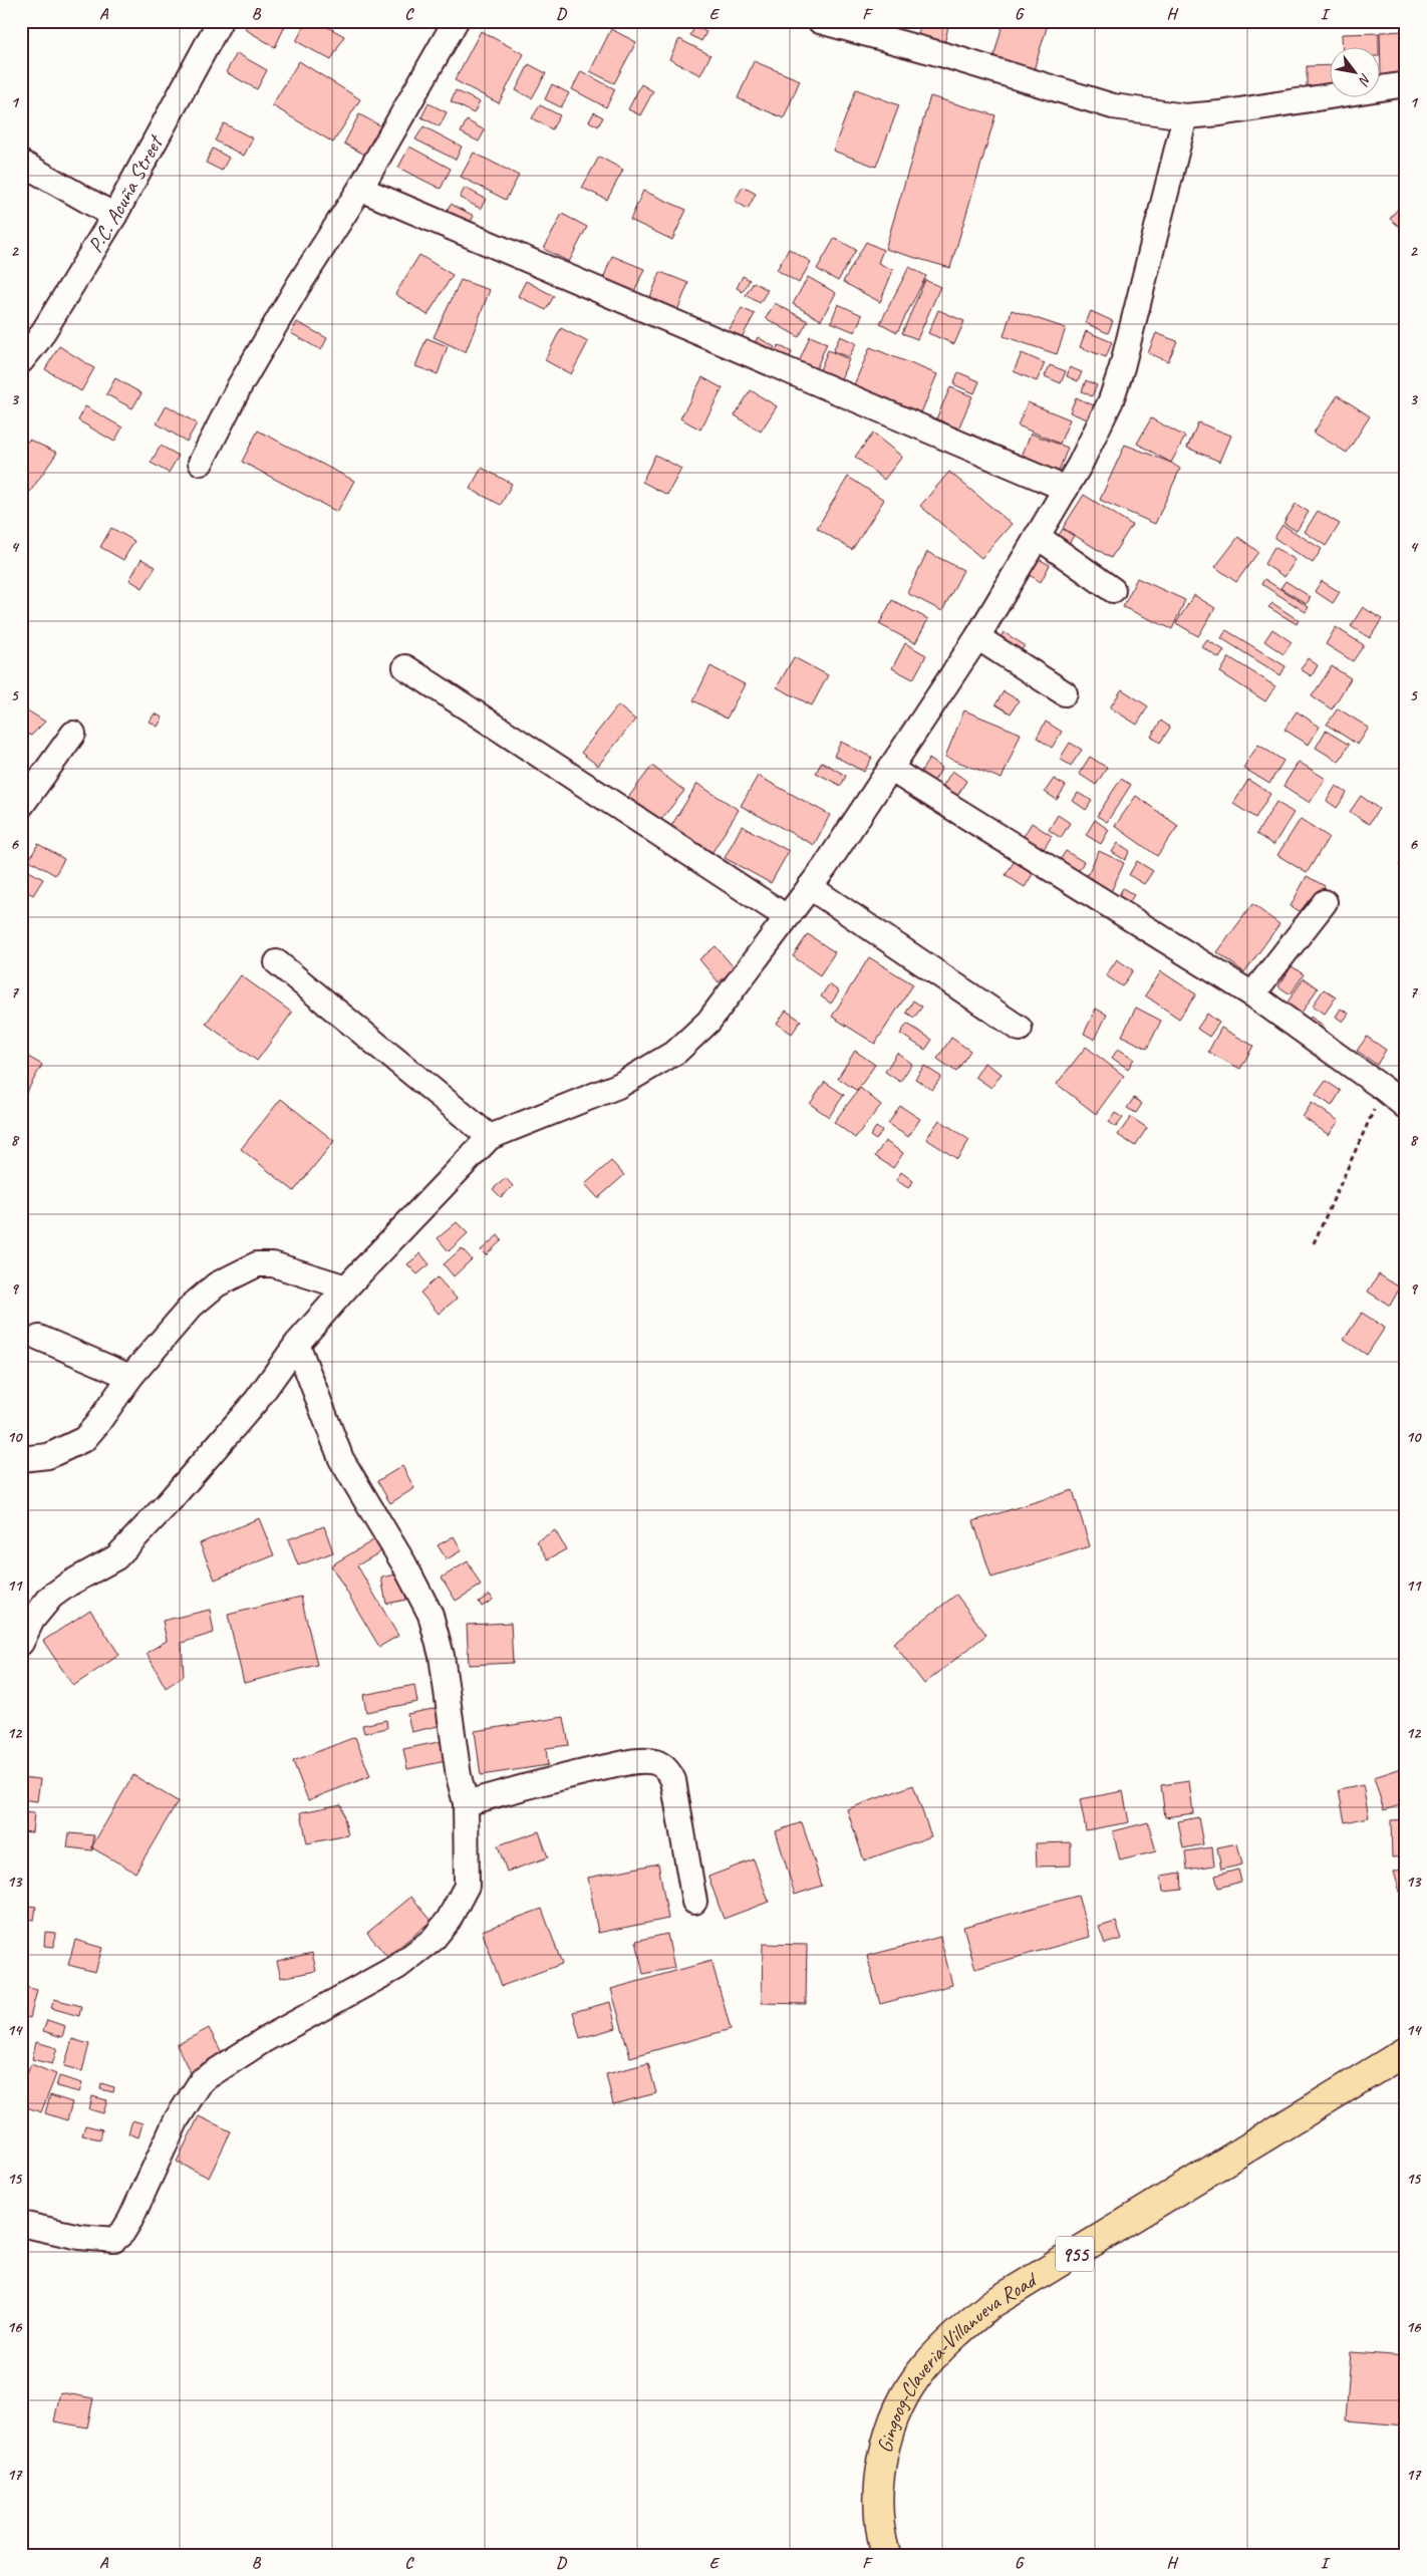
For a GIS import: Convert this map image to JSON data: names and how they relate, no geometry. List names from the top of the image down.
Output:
{
  "streets": {
    "main road": ["955", "Gingoog-Claveria-Villanueva Road"],
    "street": ["P.C. Acuña Street"]
  },
  "north": "bottom right",
  "grid": {
    "columns": [
      "A",
      "B",
      "C",
      "D",
      "E",
      "F",
      "G",
      "H",
      "I"
    ],
    "rows": [
      "1",
      "2",
      "3",
      "4",
      "5",
      "6",
      "7",
      "8",
      "9",
      "10",
      "11",
      "12",
      "13",
      "14",
      "15",
      "16",
      "17"
    ]
  }
}
